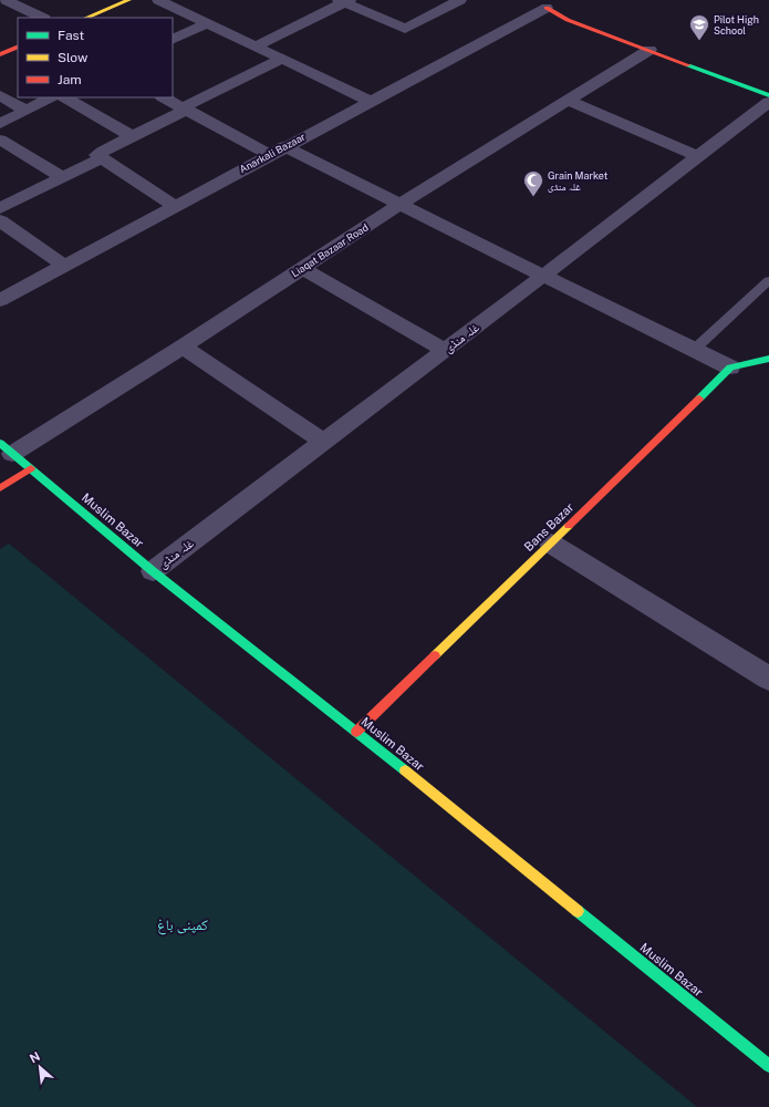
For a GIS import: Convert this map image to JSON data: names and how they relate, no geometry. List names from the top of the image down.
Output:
{
  "streets": {
    "street": [
      "Anarkali Bazaar",
      "Liaqat Bazaar Road",
      "غلہ منڈی",
      "Muslim Bazar",
      "Bans Bazar"
    ]
  },
  "crossings": [
    ["Liaqat Bazaar Road", "Muslim Bazar"],
    ["غلہ منڈی", "Muslim Bazar"],
    ["Muslim Bazar", "Bans Bazar"]
  ],
  "parks": ["کمپنی باغ"],
  "places": {
    "school or university": ["Pilot High School"],
    "mosque": ["Grain Market غلہ منڈی"]
  },
  "legend": ["Fast", "Slow", "Jam"],
  "north": "top left"
}
